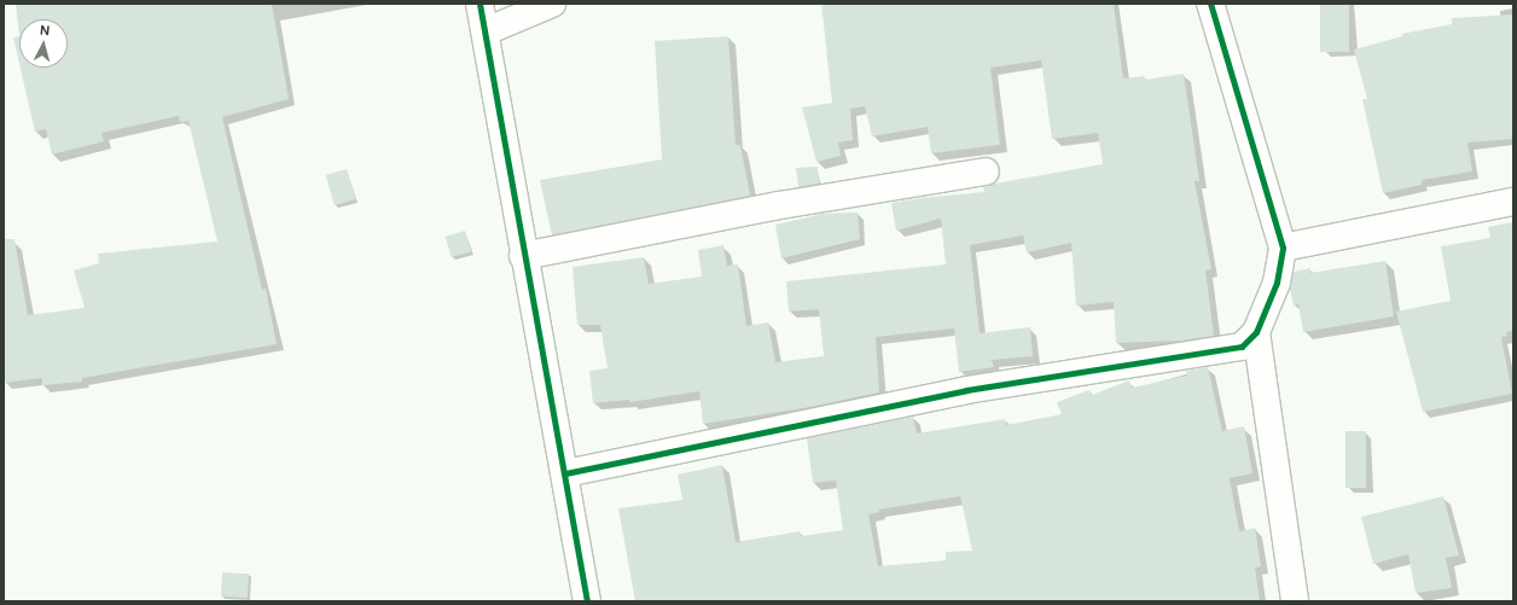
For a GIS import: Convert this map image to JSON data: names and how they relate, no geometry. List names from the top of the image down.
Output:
{
  "north": "top"
}
